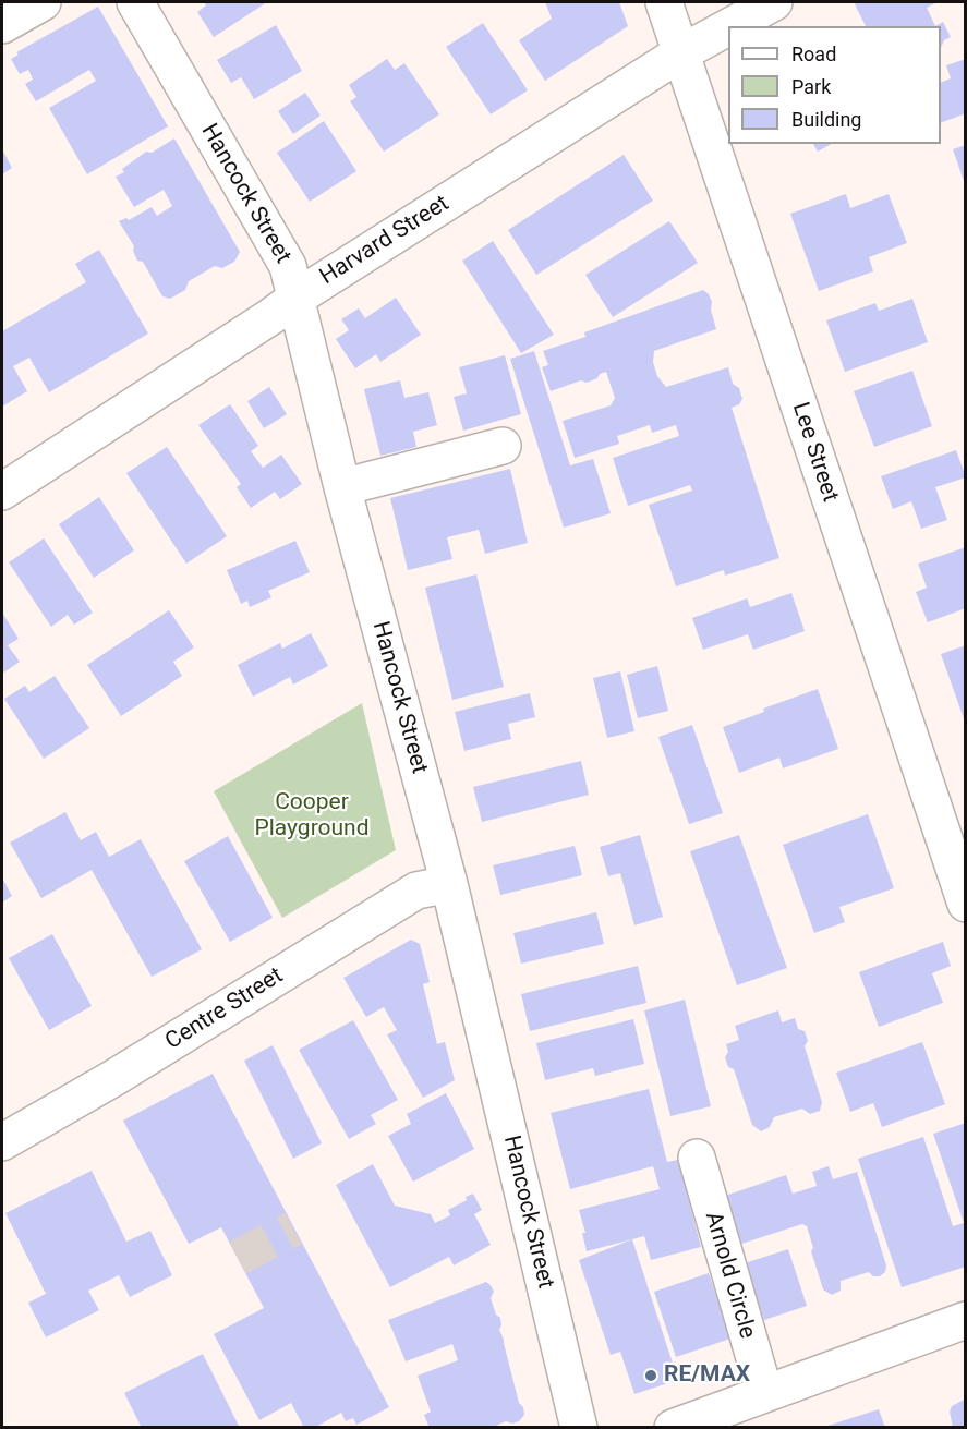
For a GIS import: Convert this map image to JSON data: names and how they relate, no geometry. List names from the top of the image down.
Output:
{
  "streets": {
    "street": [
      "Hancock Street",
      "Harvard Street",
      "Lee Street",
      "Centre Street",
      "Arnold Circle"
    ]
  },
  "crossings": [
    ["Hancock Street", "Harvard Street"],
    ["Hancock Street", "Centre Street"],
    ["Harvard Street", "Lee Street"]
  ],
  "parks": ["Cooper Playground"],
  "places": ["RE/MAX"],
  "legend": ["Road", "Park", "Building"]
}
